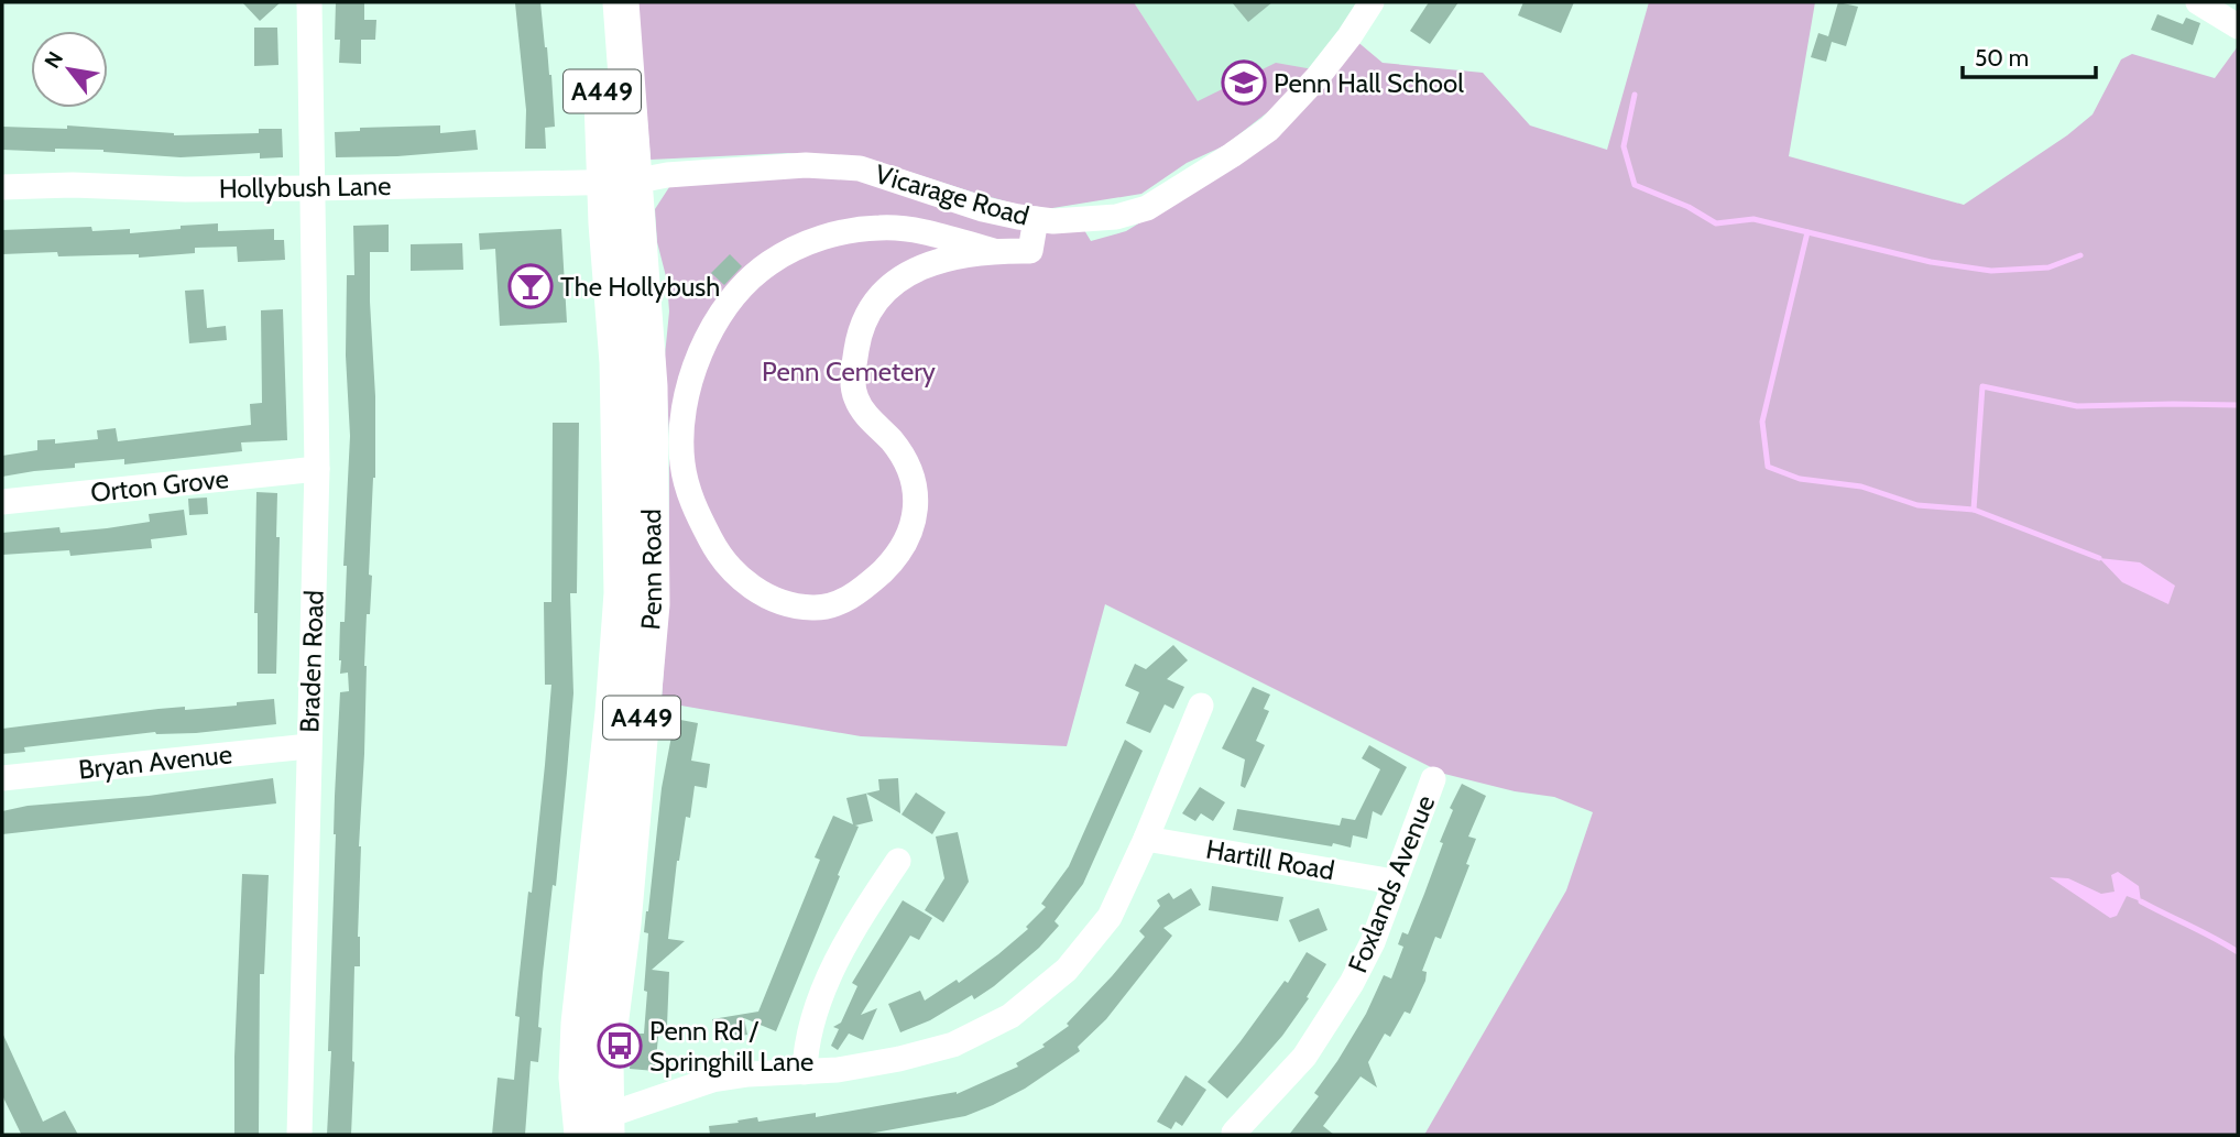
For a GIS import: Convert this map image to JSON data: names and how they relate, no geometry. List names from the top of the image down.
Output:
{
  "streets": {
    "highway": ["A449", "Penn Road"],
    "street": [
      "Hollybush Lane",
      "Vicarage Road",
      "Orton Grove",
      "Braden Road",
      "Bryan Avenue",
      "Hartill Road",
      "Foxlands Avenue"
    ]
  },
  "crossings": [
    ["Hollybush Lane", "Vicarage Road"],
    ["Hollybush Lane", "Penn Road"],
    ["Hollybush Lane", "Braden Road"],
    ["Vicarage Road", "Penn Road"],
    ["Orton Grove", "Braden Road"],
    ["Braden Road", "Bryan Avenue"],
    ["Hartill Road", "Foxlands Avenue"]
  ],
  "parks": ["Penn Cemetery"],
  "places": {
    "school or university": ["Penn Hall School"],
    "bar": ["The Hollybush"],
    "bus stop": ["Penn Rd / Springhill Lane"]
  },
  "scale_bar": "50 m",
  "north": "top left"
}
